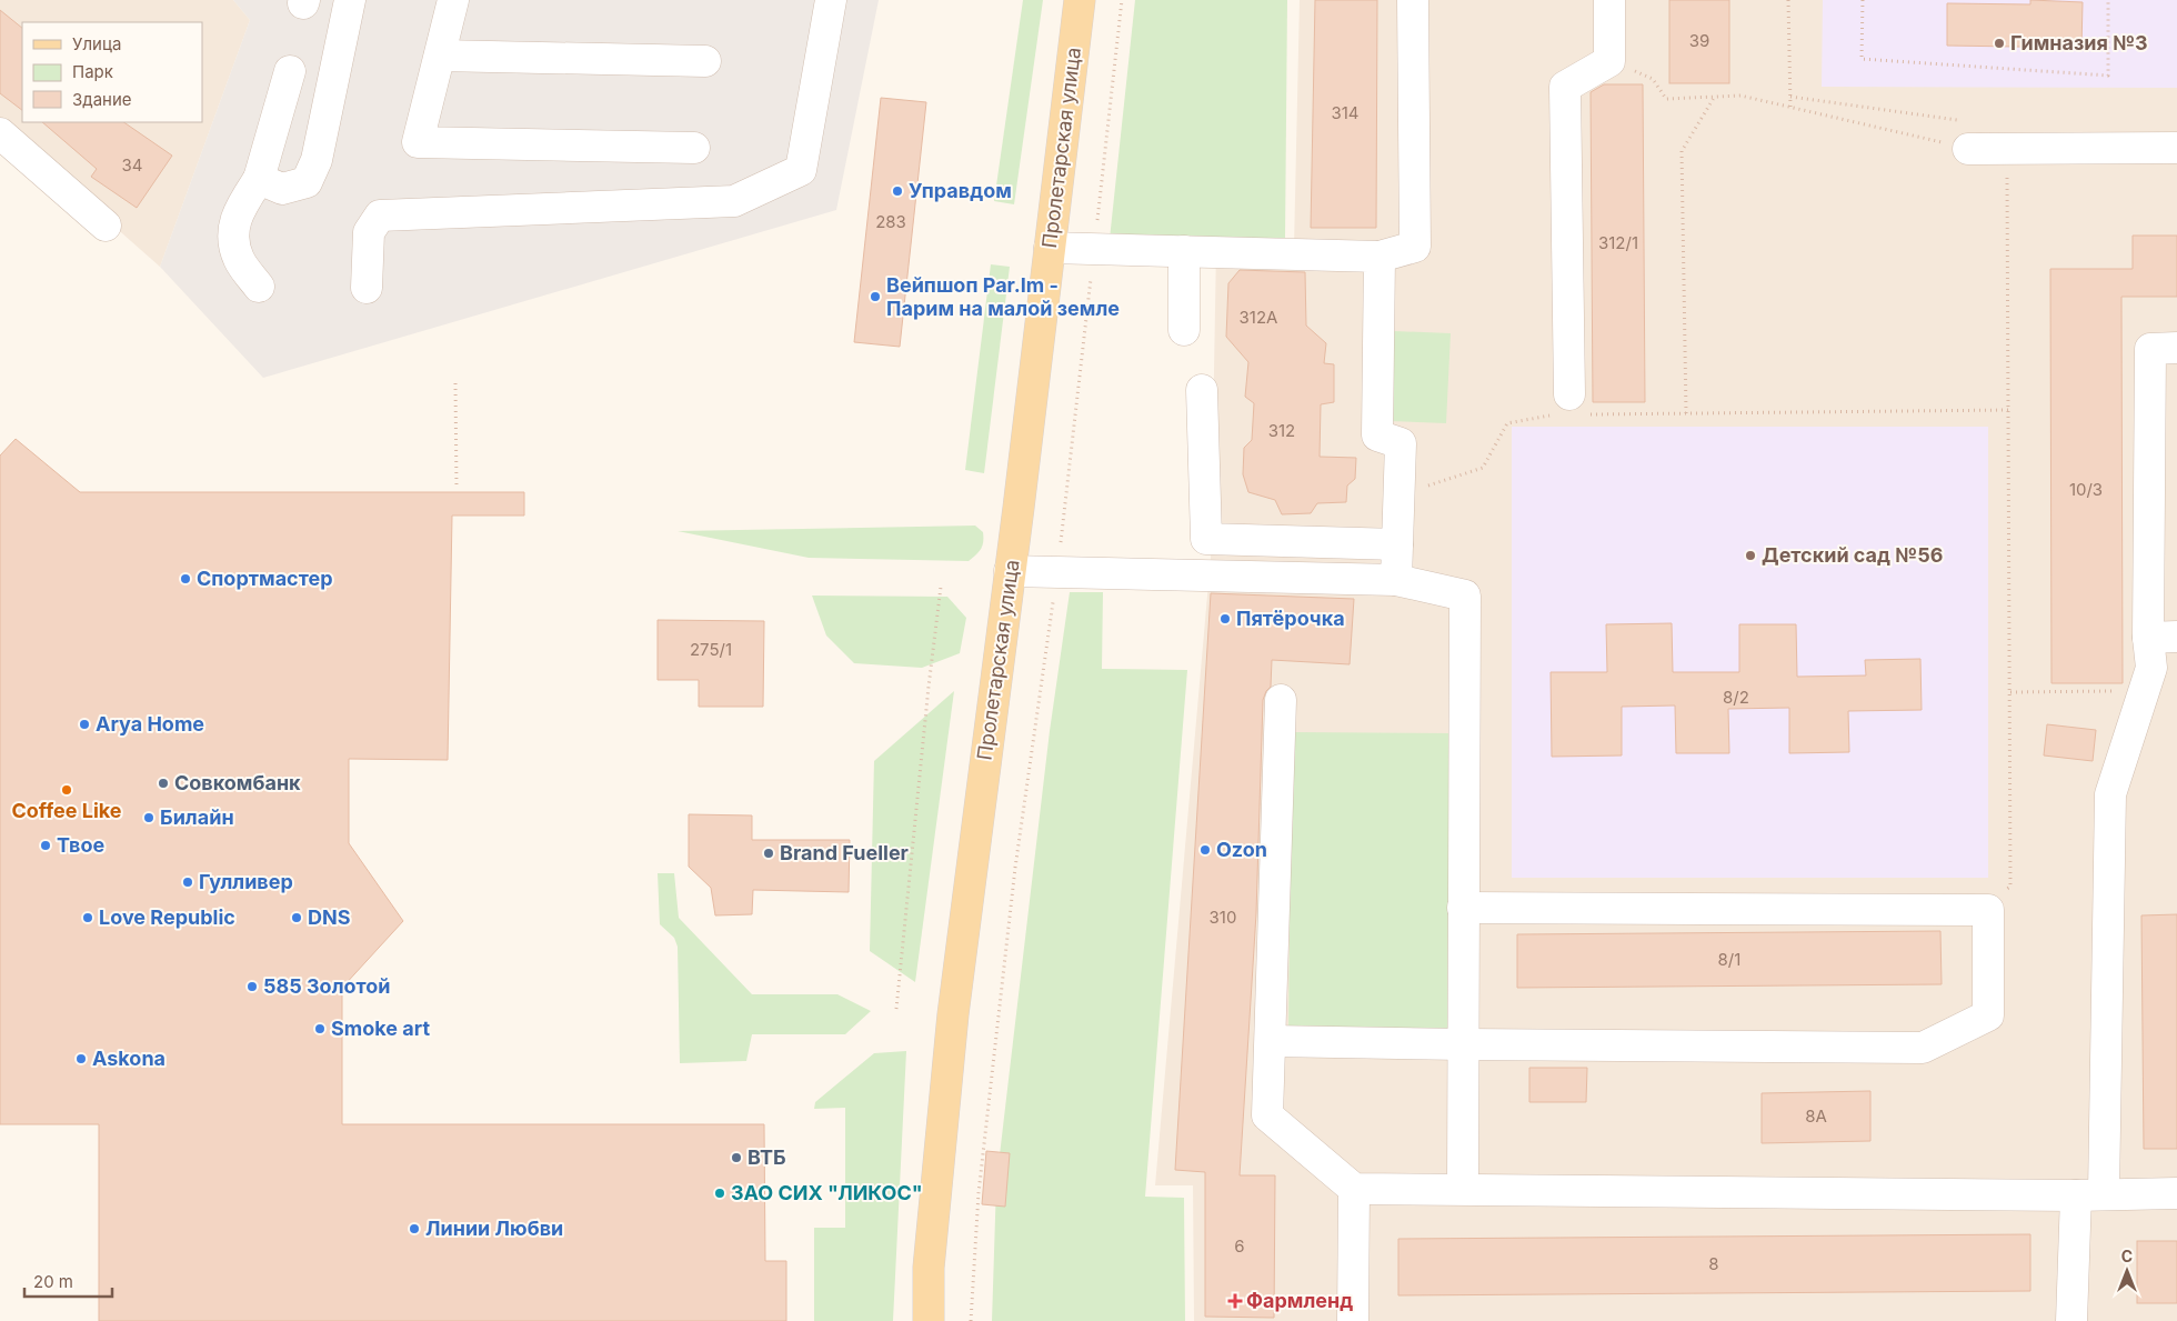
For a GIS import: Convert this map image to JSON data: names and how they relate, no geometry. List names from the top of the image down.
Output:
{
  "streets": {
    "main road": ["Пролетарская улица"]
  },
  "places": {
    "other": [
      "Гимназия №3",
      "Управдом",
      "Вейпшоп Par.Im - Парим на малой земле",
      "Детский сад №56",
      "Спортмастер",
      "Пятёрочка",
      "Arya Home",
      "Совкомбанк",
      "Coffee Like",
      "Билайн",
      "Твое",
      "Ozon",
      "Brand Fueller",
      "Гулливер",
      "Love Republic",
      "DNS",
      "585 Золотой",
      "Smoke art",
      "Askona",
      "ВТБ",
      "ЗАО СИХ \"ЛИКОС\"",
      "Линии Любви"
    ],
    "health": ["Фармленд"]
  },
  "house_numbers": [
    "39",
    "314",
    "34",
    "283",
    "312/1",
    "312А",
    "312",
    "10/3",
    "275/1",
    "8/2",
    "310",
    "8/1",
    "8А",
    "6",
    "8"
  ],
  "legend": ["Улица", "Парк", "Здание"],
  "scale_bar": "20 m",
  "north": "top"
}
